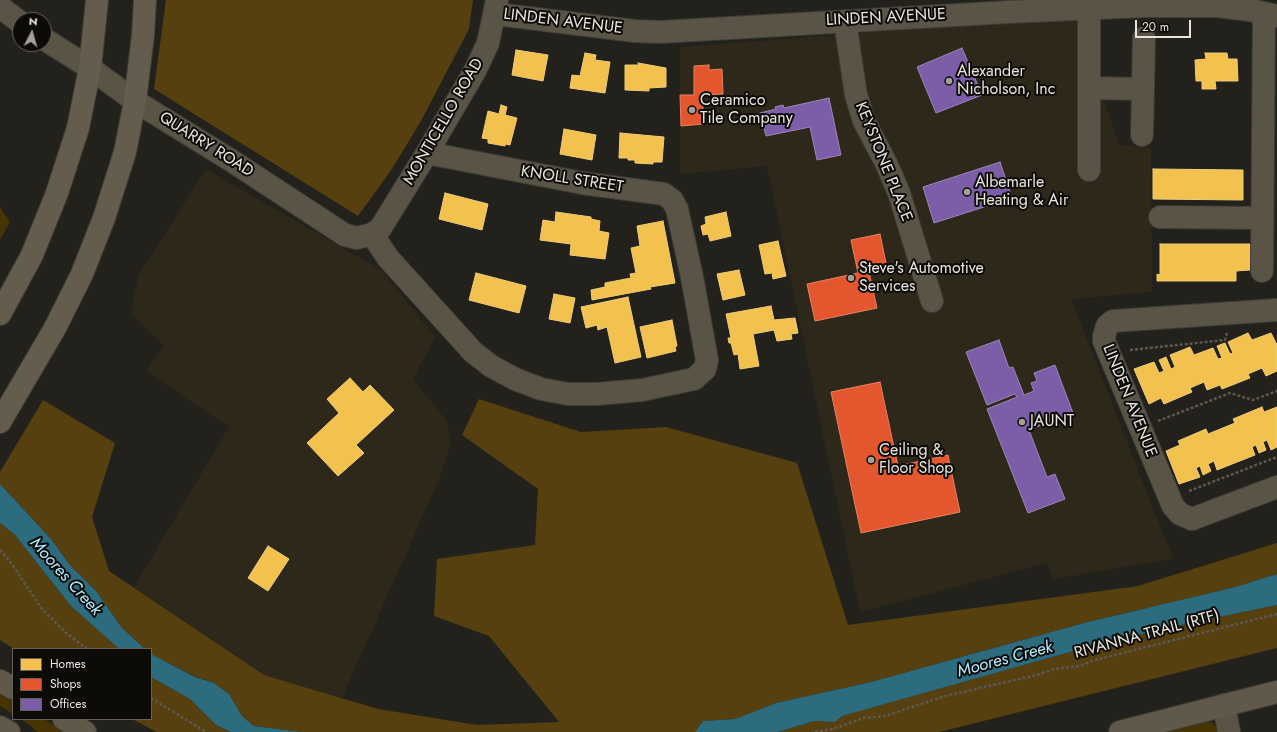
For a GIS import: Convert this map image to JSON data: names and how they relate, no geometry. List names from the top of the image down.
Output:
{
  "streets": {
    "street": [
      "LINDEN AVENUE",
      "MONTICELLO ROAD",
      "QUARRY ROAD",
      "KEYSTONE PLACE",
      "KNOLL STREET"
    ],
    "path": ["RIVANNA TRAIL (RTF)"]
  },
  "crossings": [
    ["LINDEN AVENUE", "MONTICELLO ROAD"],
    ["LINDEN AVENUE", "KEYSTONE PLACE"],
    ["MONTICELLO ROAD", "QUARRY ROAD"],
    ["MONTICELLO ROAD", "KNOLL STREET"],
    ["QUARRY ROAD", "KNOLL STREET"]
  ],
  "water": ["Moores Creek"],
  "places": [
    "Alexander Nicholson, Inc",
    "Ceramico Tile Company",
    "Albemarle Heating & Air",
    "Steve's Automotive Services",
    "JAUNT",
    "Ceiling & Floor Shop"
  ],
  "legend": ["Homes", "Shops", "Offices"],
  "scale_bar": "20 m",
  "north": "top"
}
